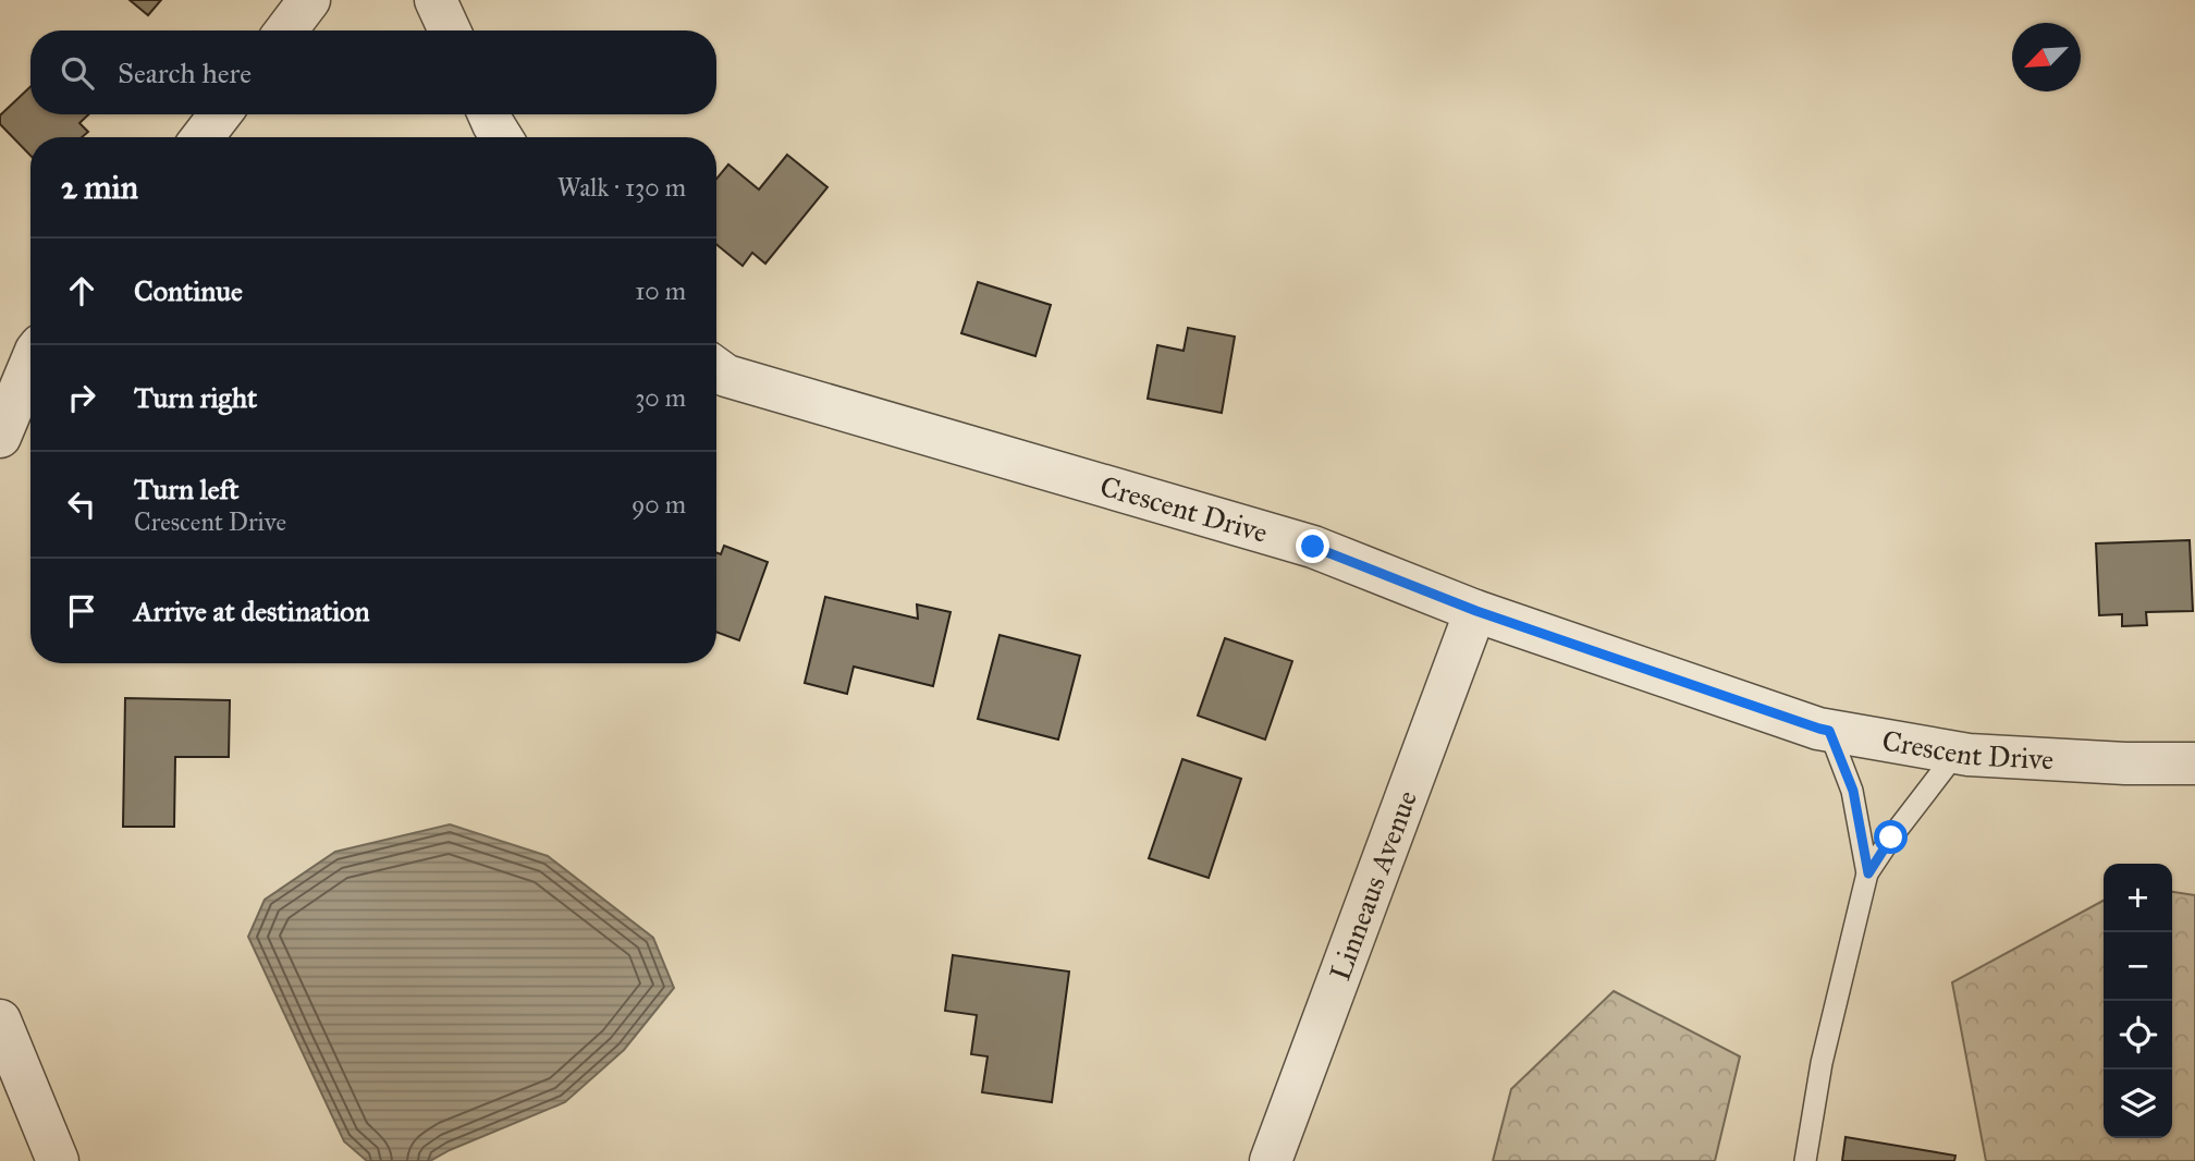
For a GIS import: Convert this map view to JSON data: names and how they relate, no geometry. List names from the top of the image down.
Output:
{
  "streets": {
    "street": ["Crescent Drive", "Linneaus Avenue"]
  },
  "crossings": [
    ["Crescent Drive", "Linneaus Avenue"]
  ],
  "north": "bottom left",
  "page": {
    "search": "Search here",
    "heading": ["2 min", "Walk · 130 m"],
    "list": [
      ["Continue", "10 m"],
      ["Turn right", "30 m"],
      ["Turn left", "Crescent Drive", "90 m"],
      "Arrive at destination"
    ],
    "map_buttons": ["+", "−"]
  }
}
